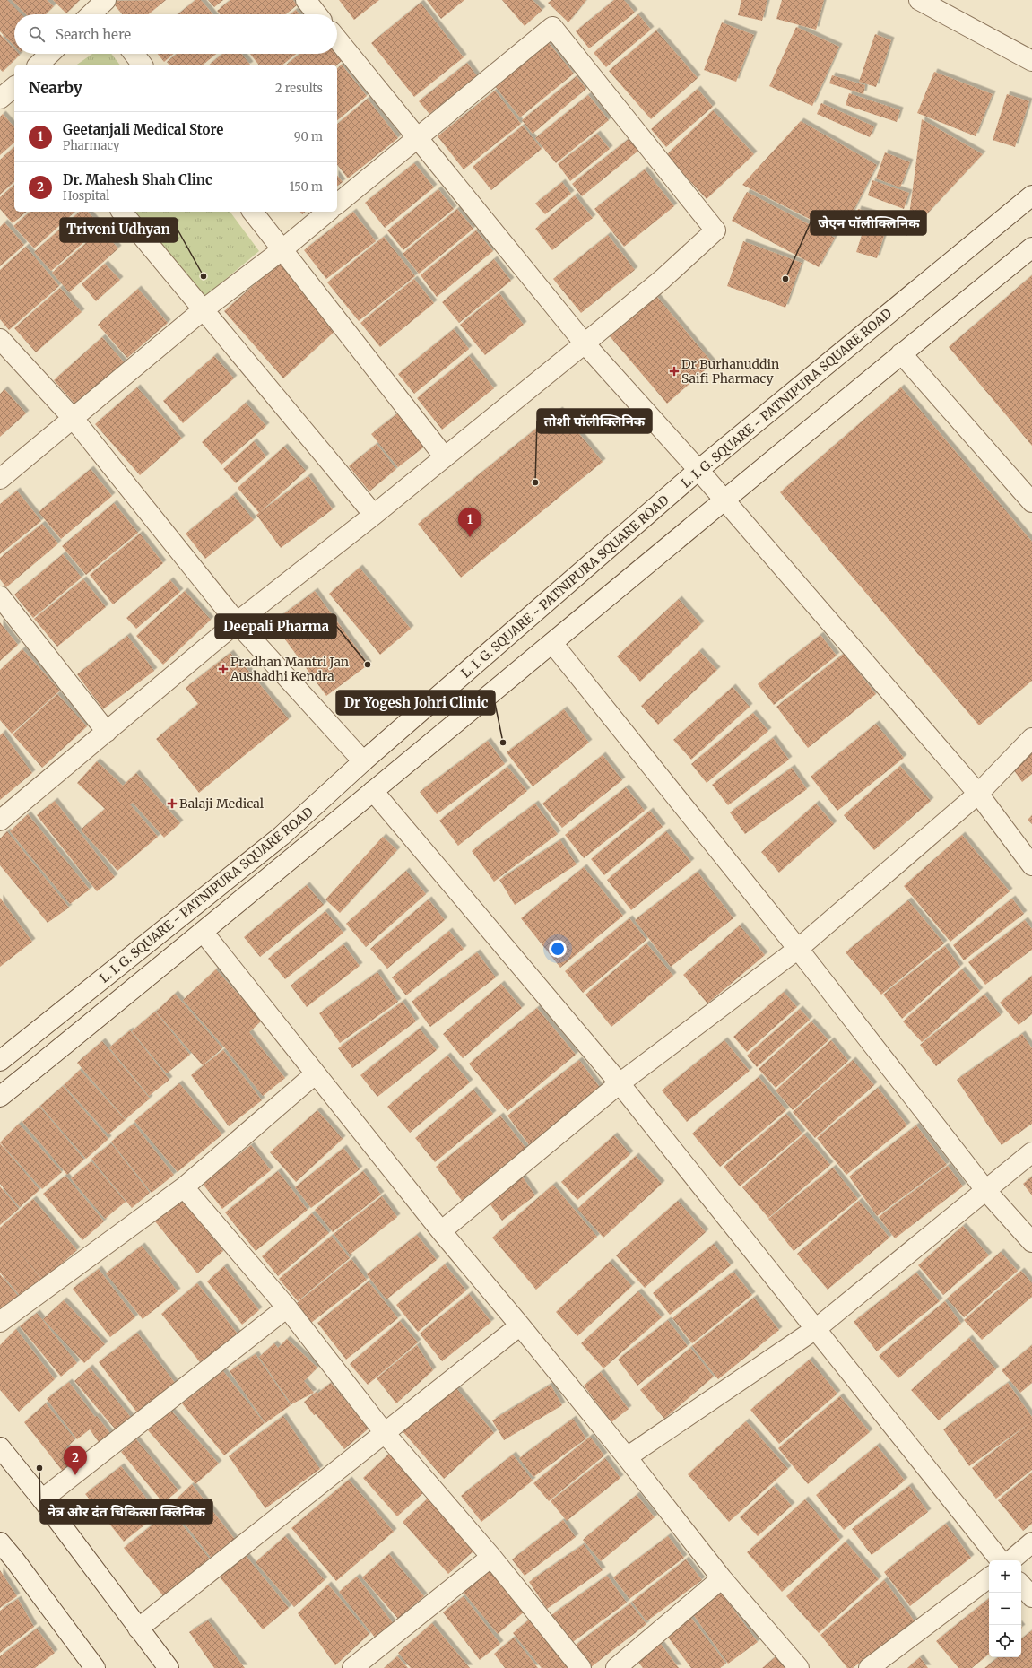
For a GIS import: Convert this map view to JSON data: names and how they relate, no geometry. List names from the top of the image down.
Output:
{
  "streets": {
    "street": ["L. I. G. SQUARE - PATNIPURA SQUARE ROAD"]
  },
  "places": {
    "other": [
      "Triveni Udhyan",
      "जेएन पॉलीक्लिनिक",
      "तोशी पॉलीक्लिनिक",
      "Deepali Pharma",
      "Dr Yogesh Johri Clinic",
      "नेत्र और दंत चिकित्सा क्लिनिक"
    ],
    "health": ["Dr Burhanuddin Saifi Pharmacy", "Pradhan Mantri Jan Aushadhi Kendra", "Balaji Medical"]
  },
  "page": {
    "search": "Search here",
    "heading": ["Nearby", "2 results"],
    "list": [
      {
        "mark": "1",
        "name": "Geetanjali Medical Store",
        "note": "Pharmacy",
        "value": "90 m"
      },
      {
        "mark": "2",
        "name": "Dr. Mahesh Shah Clinc",
        "note": "Hospital",
        "value": "150 m"
      }
    ],
    "pins": ["1", "2"],
    "map_buttons": ["+", "−"]
  }
}
